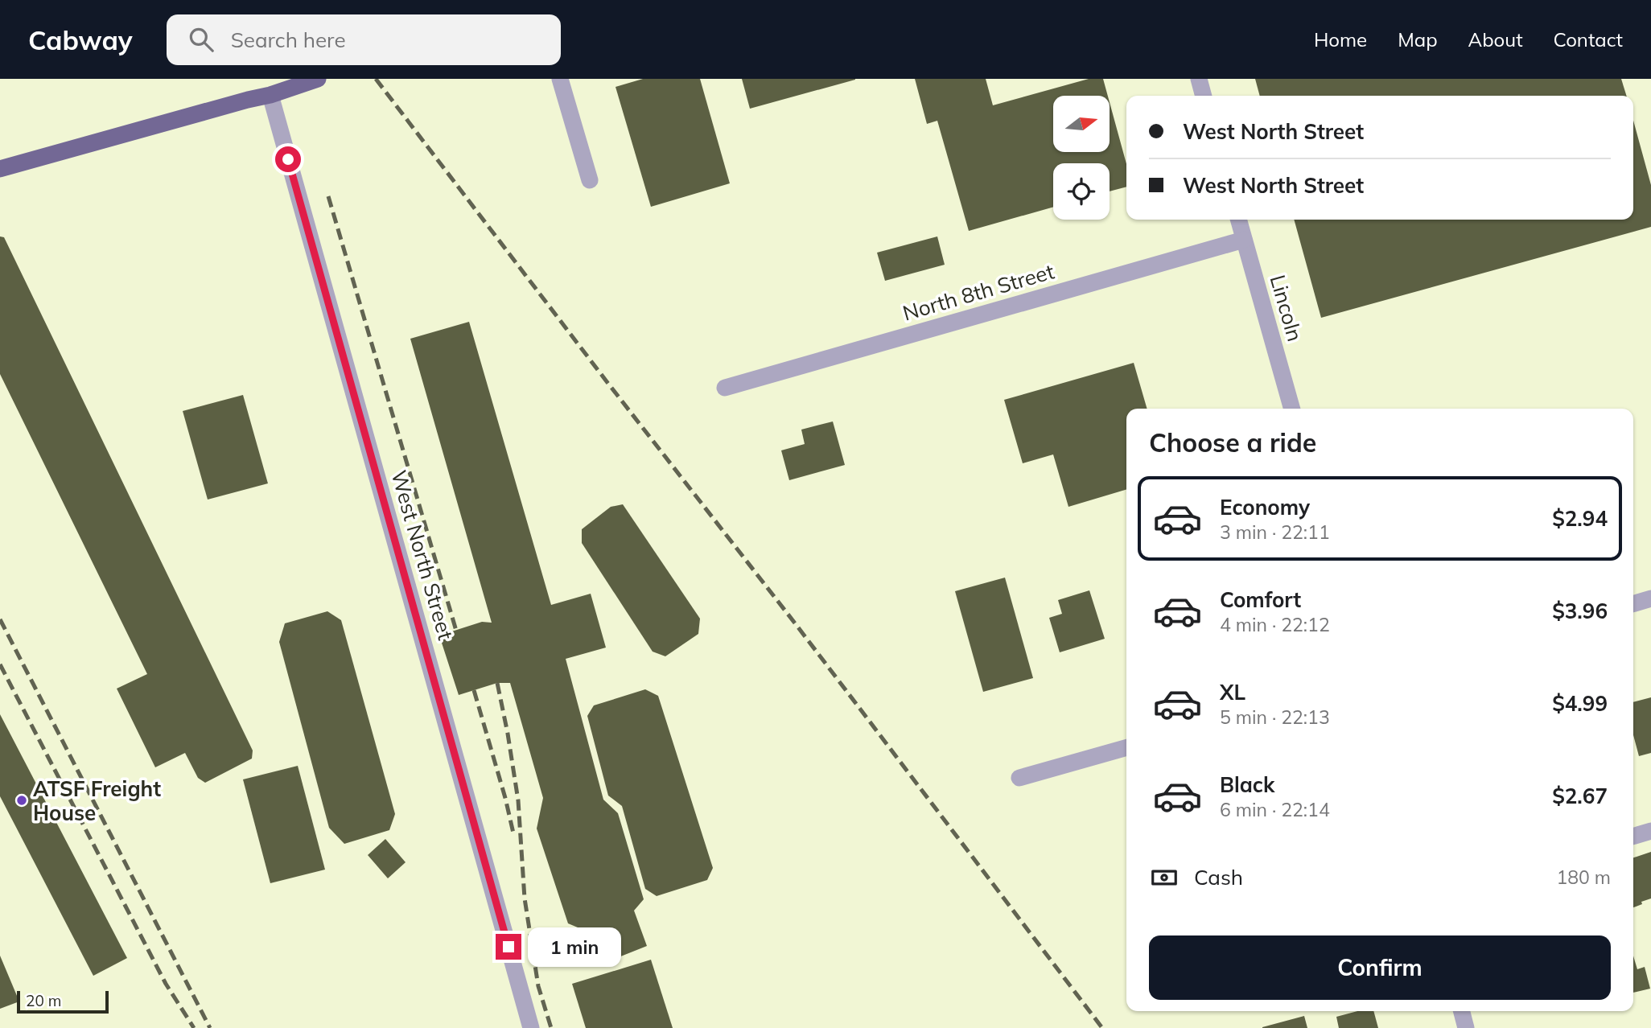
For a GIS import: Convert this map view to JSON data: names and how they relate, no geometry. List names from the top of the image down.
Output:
{
  "streets": {
    "street": ["North 8th Street", "Lincoln", "West North Street"]
  },
  "crossings": [
    ["North 8th Street", "Lincoln"]
  ],
  "places": ["ATSF Freight House"],
  "scale_bar": "20 m",
  "north": "right",
  "page": {
    "header": "Cabway",
    "search": "Search here",
    "nav": [
      "Home",
      "Map",
      "About",
      "Contact"
    ],
    "banner": ["West North Street", "West North Street"],
    "heading": "Choose a ride",
    "list": [
      {
        "name": "Economy",
        "note": "3 min · 22:11",
        "value": "$2.94"
      },
      {
        "name": "Comfort",
        "note": "4 min · 22:12",
        "value": "$3.96"
      },
      {
        "name": "XL",
        "note": "5 min · 22:13",
        "value": "$4.99"
      },
      {
        "name": "Black",
        "note": "6 min · 22:14",
        "value": "$2.67"
      }
    ],
    "pay": ["Cash", "180 m"],
    "buttons": "Confirm",
    "bubble": "1 min",
    "scale": "20 m"
  }
}
